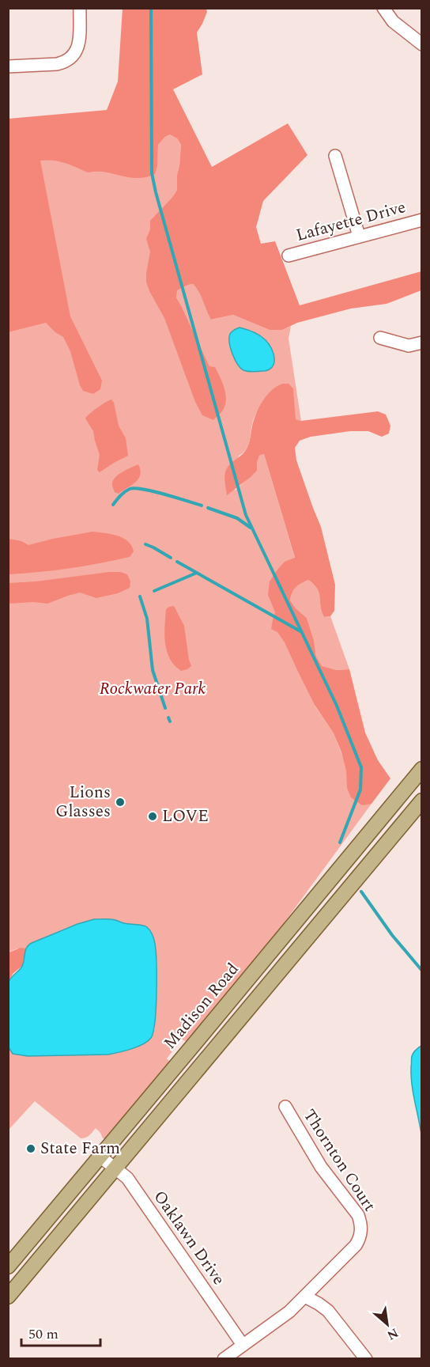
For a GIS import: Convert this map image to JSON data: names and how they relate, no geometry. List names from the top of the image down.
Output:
{
  "streets": {
    "main road": ["Madison Road"],
    "street": ["Lafayette Drive", "Thornton Court", "Oaklawn Drive"]
  },
  "crossings": [
    ["Madison Road", "Oaklawn Drive"]
  ],
  "parks": ["Rockwater Park"],
  "places": ["Lions Glasses", "LOVE", "State Farm"],
  "scale_bar": "50 m",
  "north": "bottom right"
}
